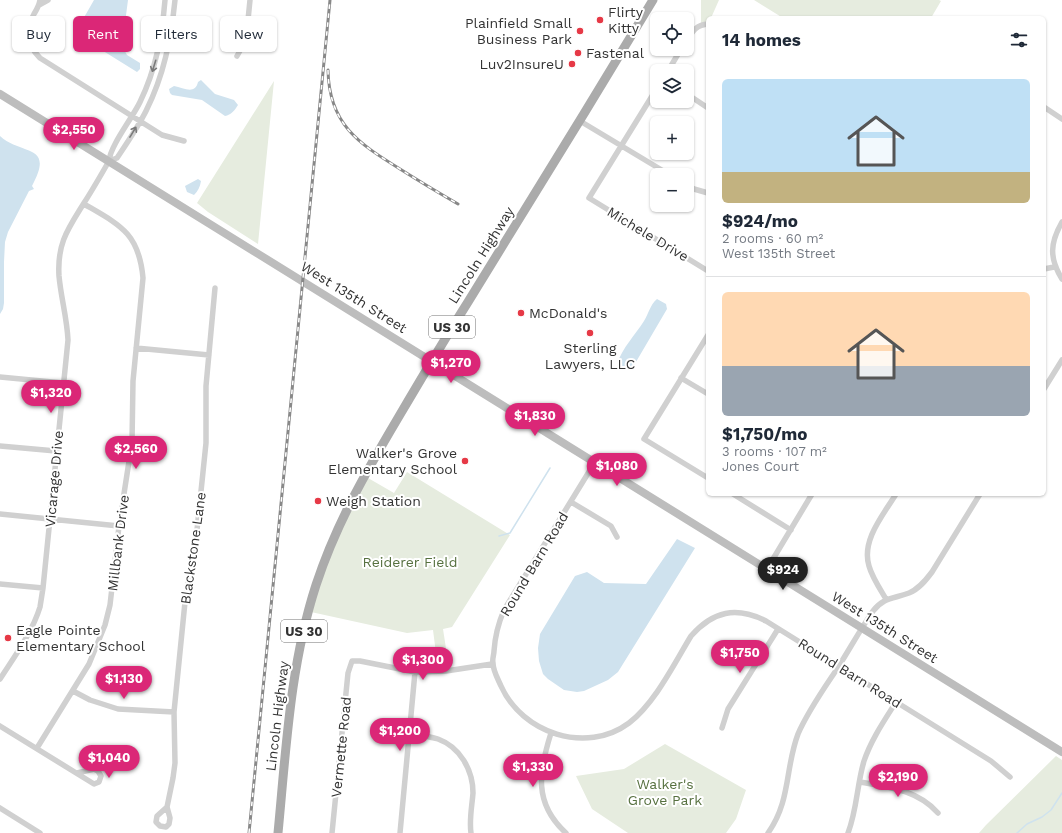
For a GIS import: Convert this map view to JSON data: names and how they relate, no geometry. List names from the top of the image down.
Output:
{
  "streets": {
    "main road": ["Lincoln Highway", "US 30"],
    "street": [
      "Michele Drive",
      "West 135th Street",
      "Vicarage Drive",
      "Millbank Drive",
      "Blackstone Lane",
      "Round Barn Road",
      "Vermette Road"
    ]
  },
  "crossings": [
    ["Lincoln Highway", "West 135th Street"],
    ["West 135th Street", "Vicarage Drive"],
    ["West 135th Street", "Round Barn Road"],
    ["Vicarage Drive", "Millbank Drive"]
  ],
  "parks": ["Reiderer Field", "Walker's Grove Park"],
  "places": [
    "Flirty Kitty",
    "Plainfield Small Business Park",
    "Fastenal",
    "Luv2InsureU",
    "McDonald's",
    "Sterling Lawyers, LLC",
    "Walker's Grove Elementary School",
    "Weigh Station",
    "Eagle Pointe Elementary School"
  ],
  "page": {
    "map_buttons": ["+", "−"],
    "chip": [
      "Buy",
      "Rent",
      "Filters",
      "New"
    ],
    "heading": "14 homes",
    "list": [
      {
        "name": "$924/mo",
        "note": "2 rooms · 60 m² · West 135th Street"
      },
      {
        "name": "$1,750/mo",
        "note": "3 rooms · 107 m² · Jones Court"
      }
    ],
    "price": [
      "$2,550",
      "$1,270",
      "$1,320",
      "$1,830",
      "$2,560",
      "$1,080",
      "$924",
      "$1,750",
      "$1,300",
      "$1,130",
      "$1,200",
      "$1,040",
      "$1,330",
      "$2,190"
    ]
  }
}
